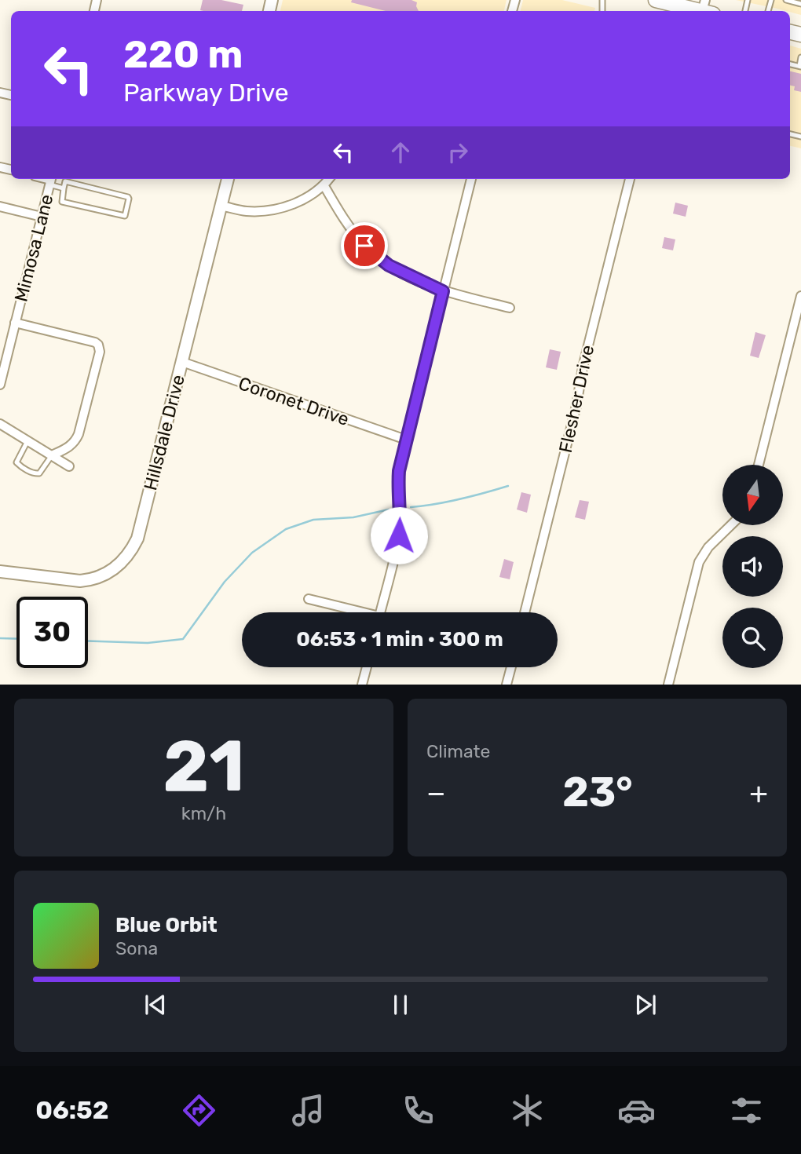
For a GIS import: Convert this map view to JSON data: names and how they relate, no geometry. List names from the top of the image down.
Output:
{
  "streets": {
    "street": [
      "Mimosa Lane",
      "Flesher Drive",
      "Coronet Drive",
      "Hillsdale Drive"
    ]
  },
  "crossings": [
    ["Coronet Drive", "Hillsdale Drive"]
  ],
  "north": "bottom",
  "page": {
    "turn": ["220 m", "Parkway Drive"],
    "limit": "30",
    "trip": "06:53 · 1 min · 300 m",
    "tile": [
      ["21", "km/h"],
      "Climate"
    ],
    "heat": ["−", "23°", "+"],
    "song": ["Blue Orbit", "Sona"],
    "tabs": "06:52"
  }
}
